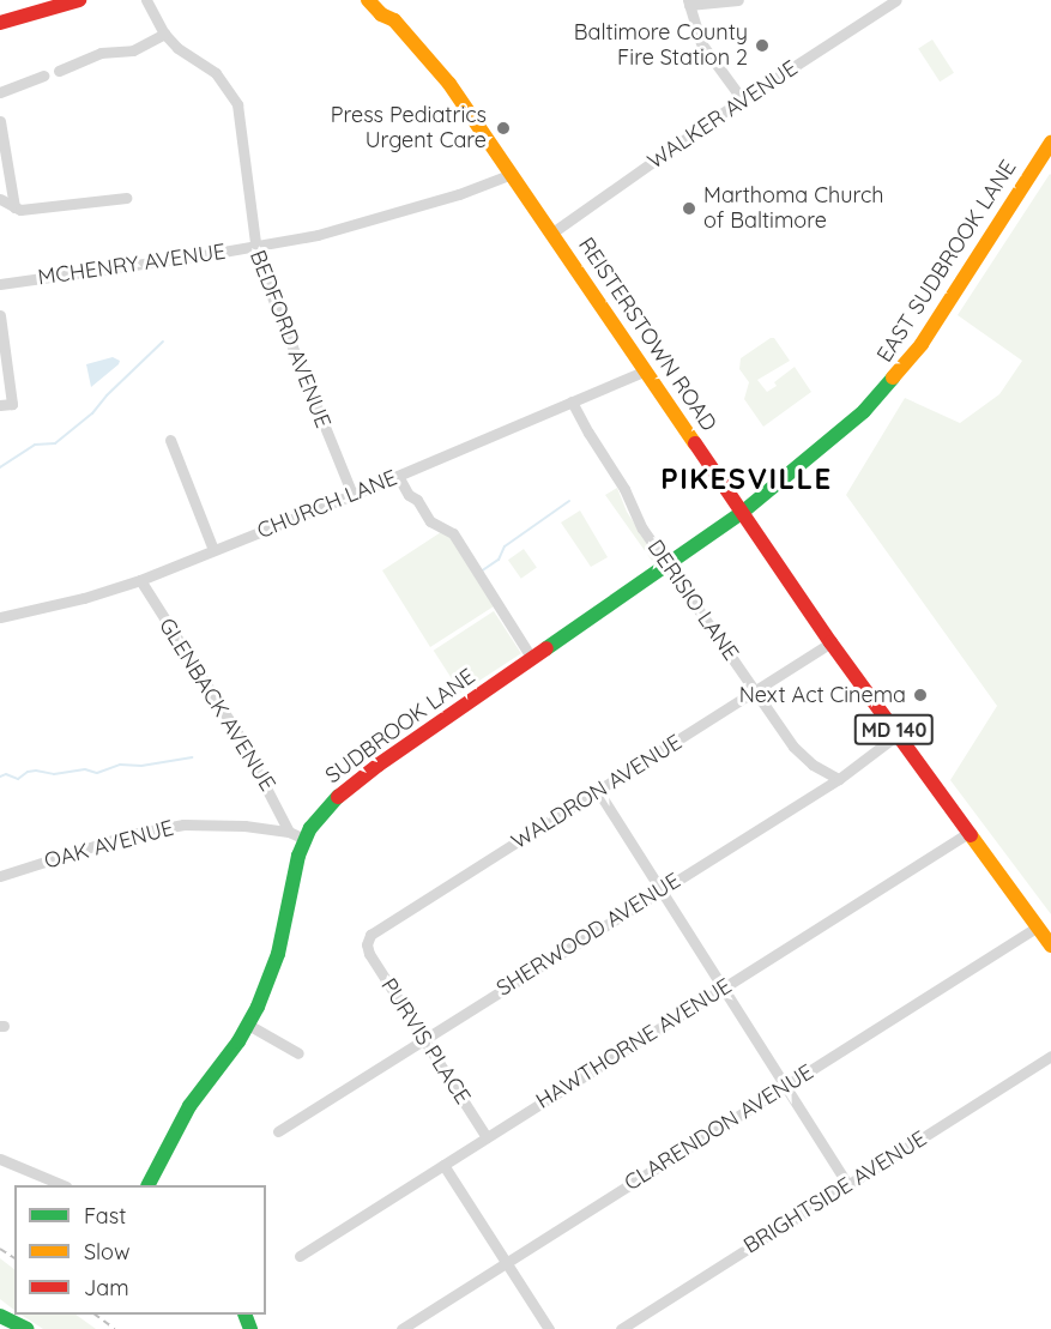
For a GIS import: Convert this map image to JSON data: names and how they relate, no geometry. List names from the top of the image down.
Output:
{
  "streets": {
    "street": [
      "WALKER AVENUE",
      "EAST SUDBROOK LANE",
      "MCHENRY AVENUE",
      "REISTERSTOWN ROAD",
      "BEDFORD AVENUE",
      "CHURCH LANE",
      "DERISIO LANE",
      "GLENBACK AVENUE",
      "SUDBROOK LANE",
      "MD 140",
      "WALDRON AVENUE",
      "OAK AVENUE",
      "SHERWOOD AVENUE",
      "PURVIS PLACE",
      "HAWTHORNE AVENUE",
      "CLARENDON AVENUE",
      "BRIGHTSIDE AVENUE"
    ]
  },
  "crossings": [
    ["WALKER AVENUE", "REISTERSTOWN ROAD"],
    ["EAST SUDBROOK LANE", "REISTERSTOWN ROAD"],
    ["EAST SUDBROOK LANE", "SUDBROOK LANE"],
    ["MCHENRY AVENUE", "REISTERSTOWN ROAD"],
    ["MCHENRY AVENUE", "BEDFORD AVENUE"],
    ["REISTERSTOWN ROAD", "CHURCH LANE"],
    ["REISTERSTOWN ROAD", "SUDBROOK LANE"],
    ["REISTERSTOWN ROAD", "WALDRON AVENUE"],
    ["REISTERSTOWN ROAD", "SHERWOOD AVENUE"],
    ["REISTERSTOWN ROAD", "HAWTHORNE AVENUE"],
    ["REISTERSTOWN ROAD", "CLARENDON AVENUE"],
    ["BEDFORD AVENUE", "CHURCH LANE"],
    ["CHURCH LANE", "DERISIO LANE"],
    ["CHURCH LANE", "GLENBACK AVENUE"],
    ["DERISIO LANE", "SUDBROOK LANE"],
    ["DERISIO LANE", "WALDRON AVENUE"],
    ["DERISIO LANE", "SHERWOOD AVENUE"],
    ["GLENBACK AVENUE", "OAK AVENUE"],
    ["SUDBROOK LANE", "OAK AVENUE"],
    ["WALDRON AVENUE", "PURVIS PLACE"],
    ["SHERWOOD AVENUE", "PURVIS PLACE"],
    ["PURVIS PLACE", "HAWTHORNE AVENUE"]
  ],
  "districts": ["PIKESVILLE"],
  "places": [
    "Baltimore County Fire Station 2",
    "Press Pediatrics Urgent Care",
    "Marthoma Church of Baltimore",
    "Next Act Cinema"
  ],
  "legend": ["Fast", "Slow", "Jam"]
}
